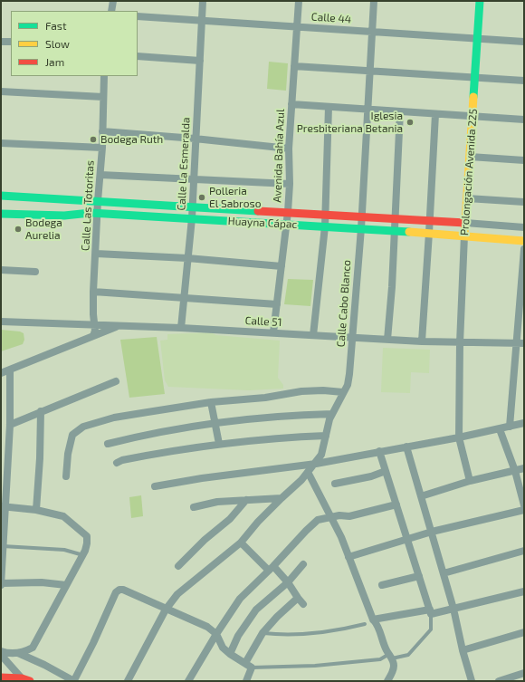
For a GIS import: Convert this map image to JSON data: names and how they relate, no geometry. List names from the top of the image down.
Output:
{
  "streets": {
    "main road": ["Prolongación Avenida 225", "Huayna Cápac"],
    "street": [
      "Calle 44",
      "Avenida Bahía Azul",
      "Calle La Esmeralda",
      "Calle Las Totoritas",
      "Calle Cabo Blanco",
      "Calle 51"
    ]
  },
  "crossings": [
    ["Calle 44", "Avenida Bahía Azul"],
    ["Calle 44", "Calle La Esmeralda"],
    ["Calle 44", "Prolongación Avenida 225"],
    ["Calle 44", "Calle Cabo Blanco"],
    ["Avenida Bahía Azul", "Huayna Cápac"],
    ["Avenida Bahía Azul", "Calle 51"],
    ["Calle La Esmeralda", "Huayna Cápac"],
    ["Calle La Esmeralda", "Calle 51"],
    ["Prolongación Avenida 225", "Huayna Cápac"],
    ["Prolongación Avenida 225", "Calle 51"],
    ["Calle Las Totoritas", "Huayna Cápac"],
    ["Calle Las Totoritas", "Calle 51"],
    ["Huayna Cápac", "Calle Cabo Blanco"],
    ["Calle Cabo Blanco", "Calle 51"]
  ],
  "places": [
    "Iglesia Presbiteriana Betania",
    "Bodega Ruth",
    "Polleria El Sabroso",
    "Bodega Aurelia"
  ],
  "legend": ["Fast", "Slow", "Jam"]
}
